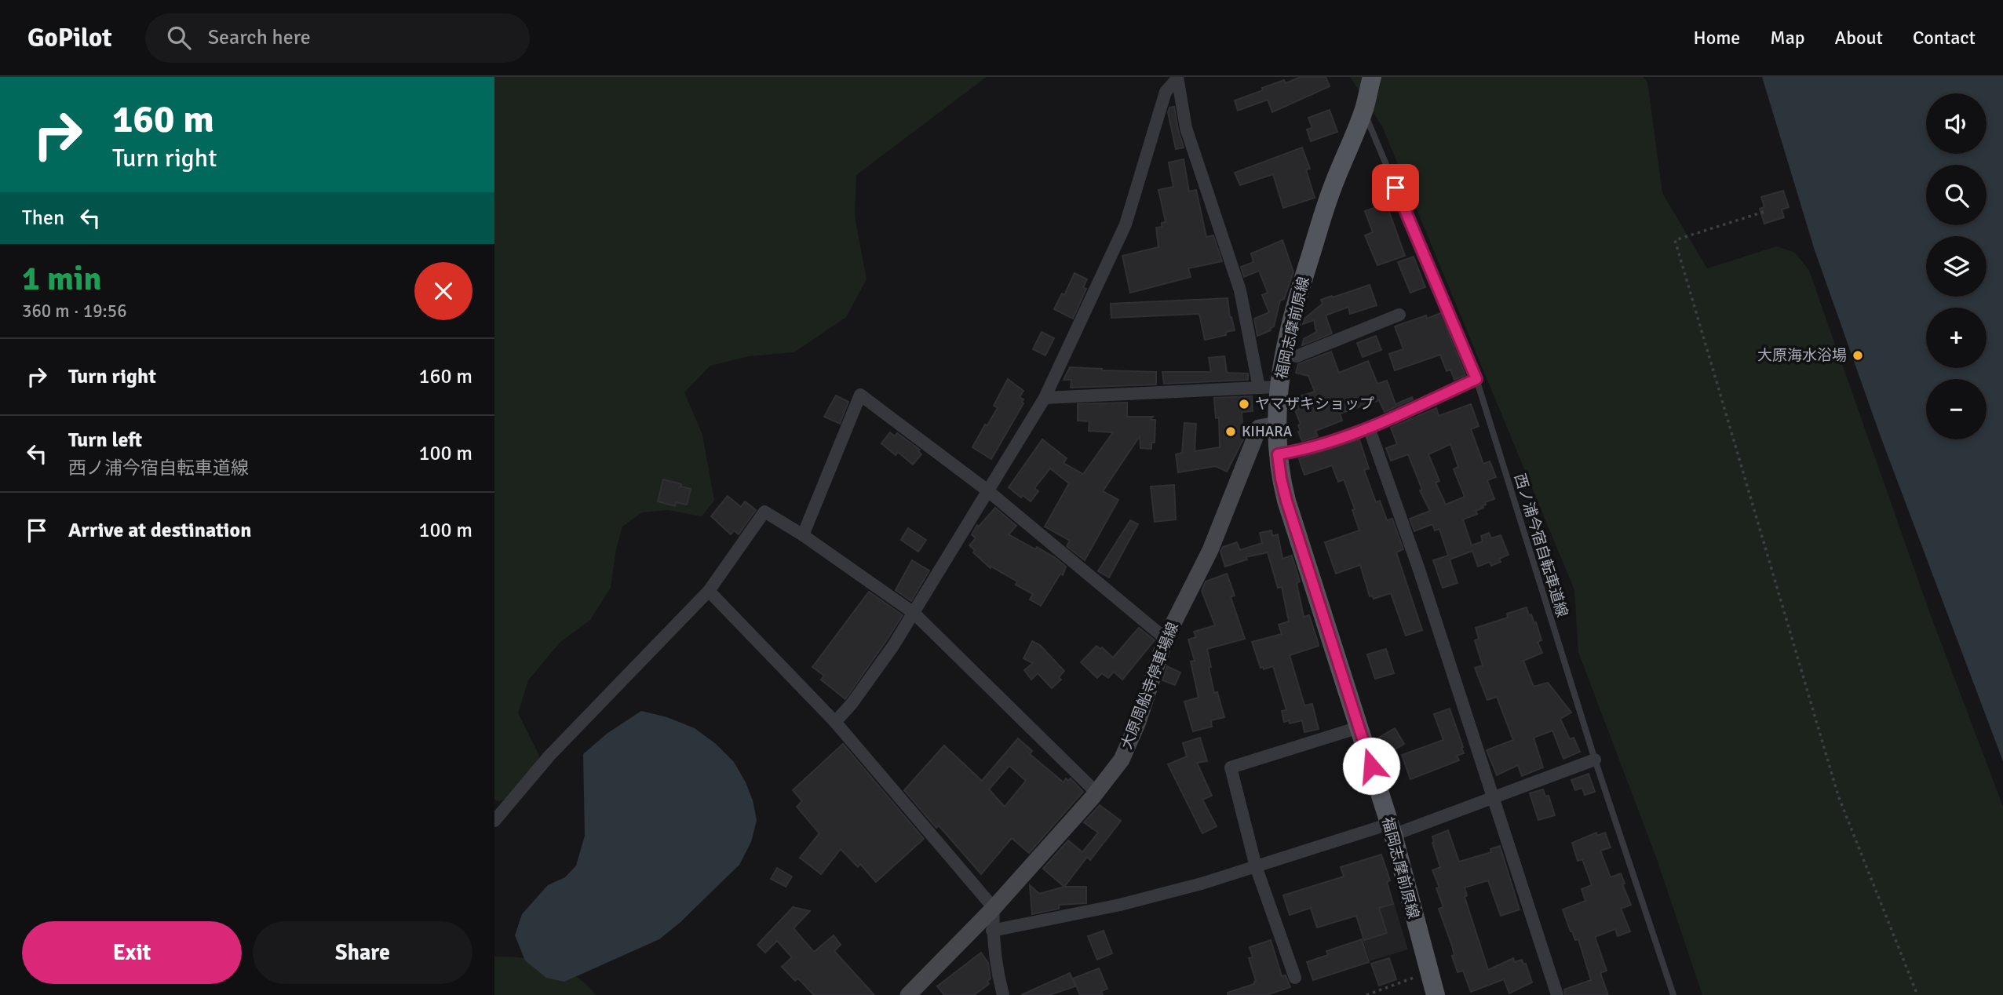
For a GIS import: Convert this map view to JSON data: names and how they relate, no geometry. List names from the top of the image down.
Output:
{
  "streets": {
    "main road": ["福岡志摩前原線", "大原周船寺停車場線"],
    "lane": ["西ノ浦今宿自転車道線"]
  },
  "crossings": [
    ["福岡志摩前原線", "西ノ浦今宿自転車道線"],
    ["福岡志摩前原線", "大原周船寺停車場線"]
  ],
  "places": ["大原海水浴場", "ヤマザキショップ", "KIHARA"],
  "page": {
    "header": "GoPilot",
    "search": "Search here",
    "nav": [
      "Home",
      "Map",
      "About",
      "Contact"
    ],
    "turn": ["160 m", "Turn right"],
    "map_buttons": ["+", "−"],
    "then": "Then",
    "heading": ["1 min", "360 m · 19:56"],
    "list": [
      {
        "name": "Turn right",
        "value": "160 m"
      },
      {
        "name": "Turn left",
        "note": "西ノ浦今宿自転車道線",
        "value": "100 m"
      },
      {
        "name": "Arrive at destination",
        "value": "100 m"
      }
    ],
    "buttons": ["Exit", "Share"]
  }
}
